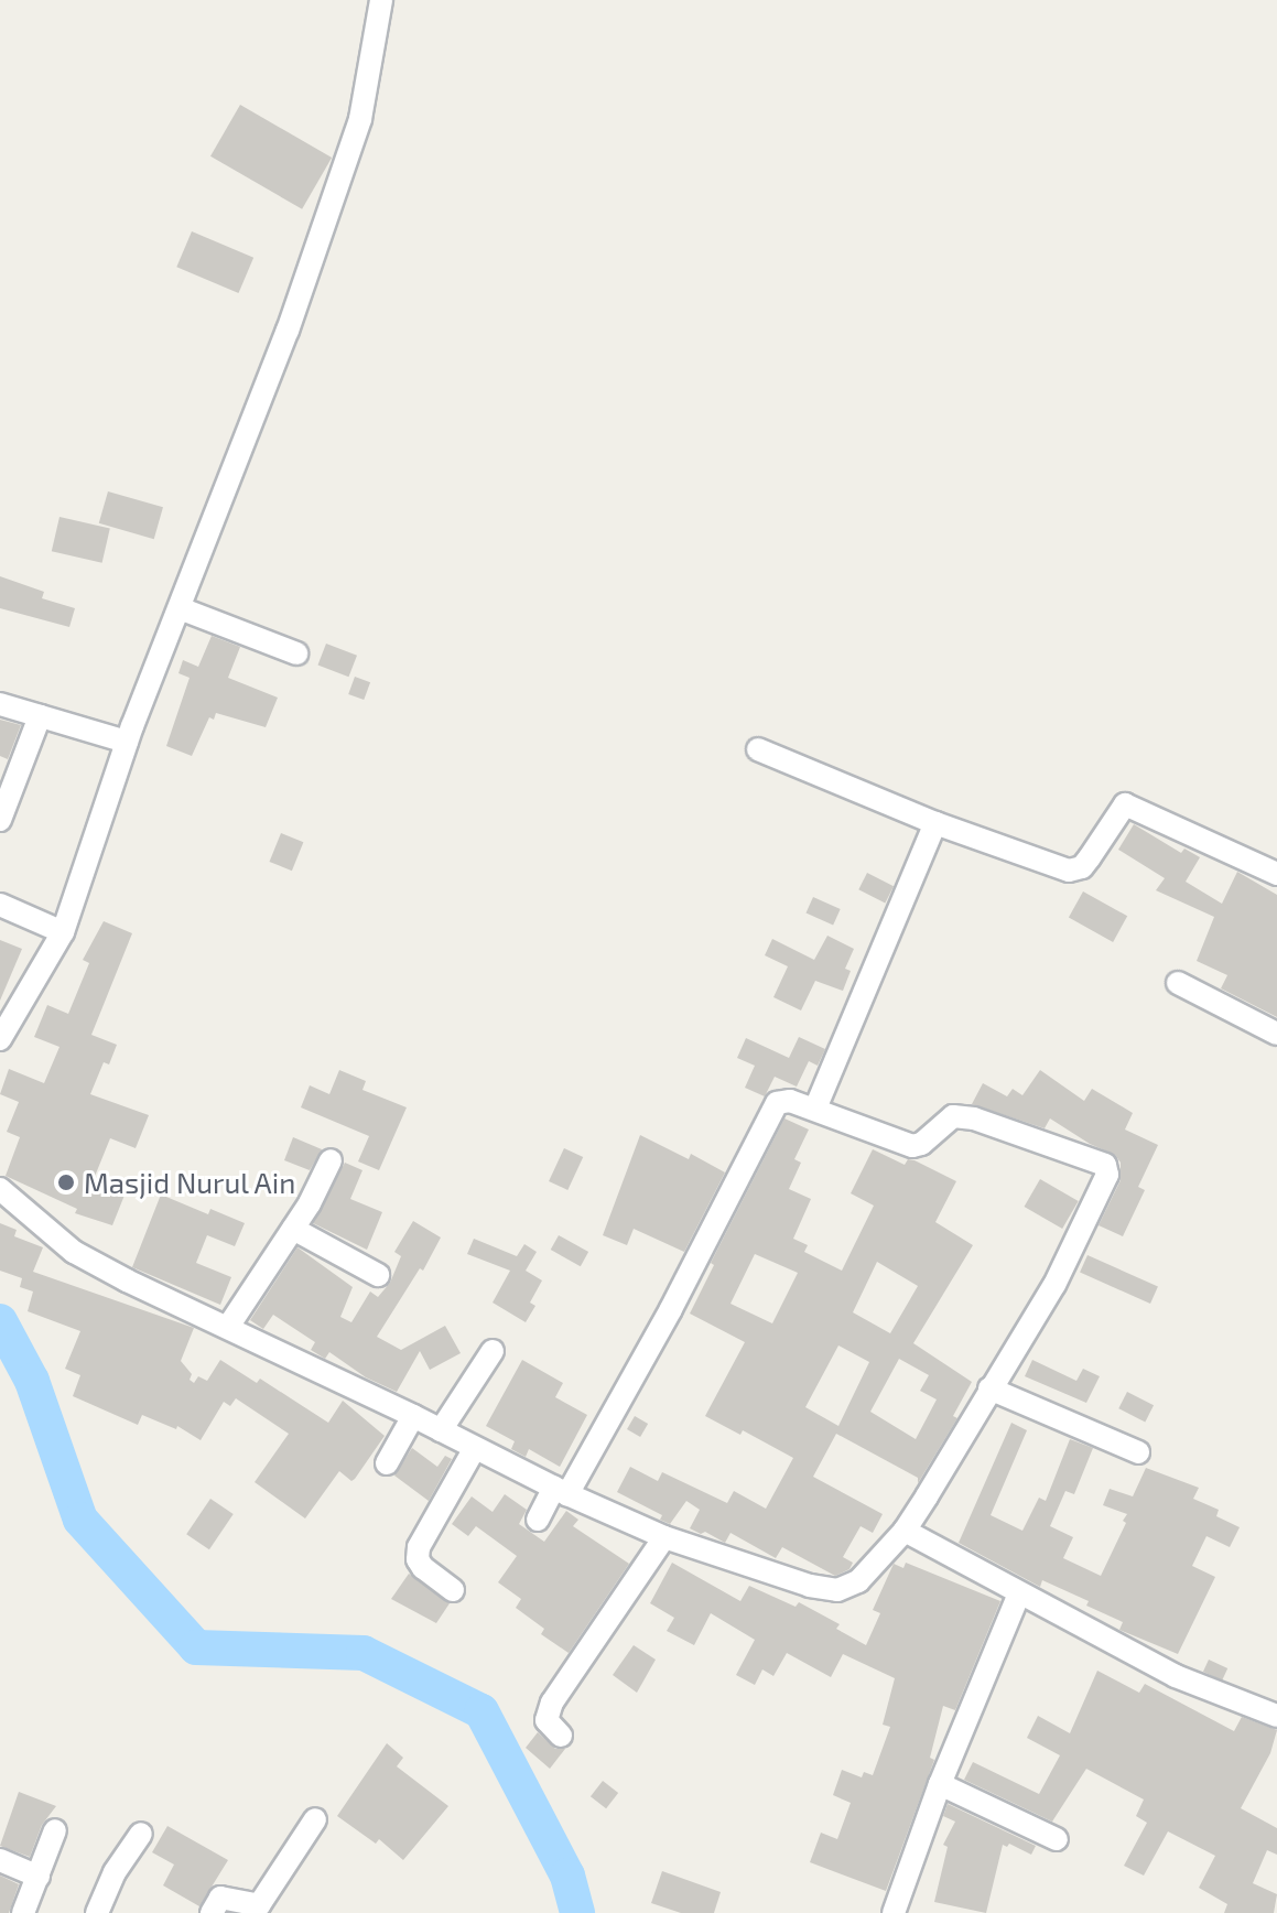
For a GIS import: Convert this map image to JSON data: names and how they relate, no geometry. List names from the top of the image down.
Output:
{
  "places": ["Masjid Nurul Ain"]
}
